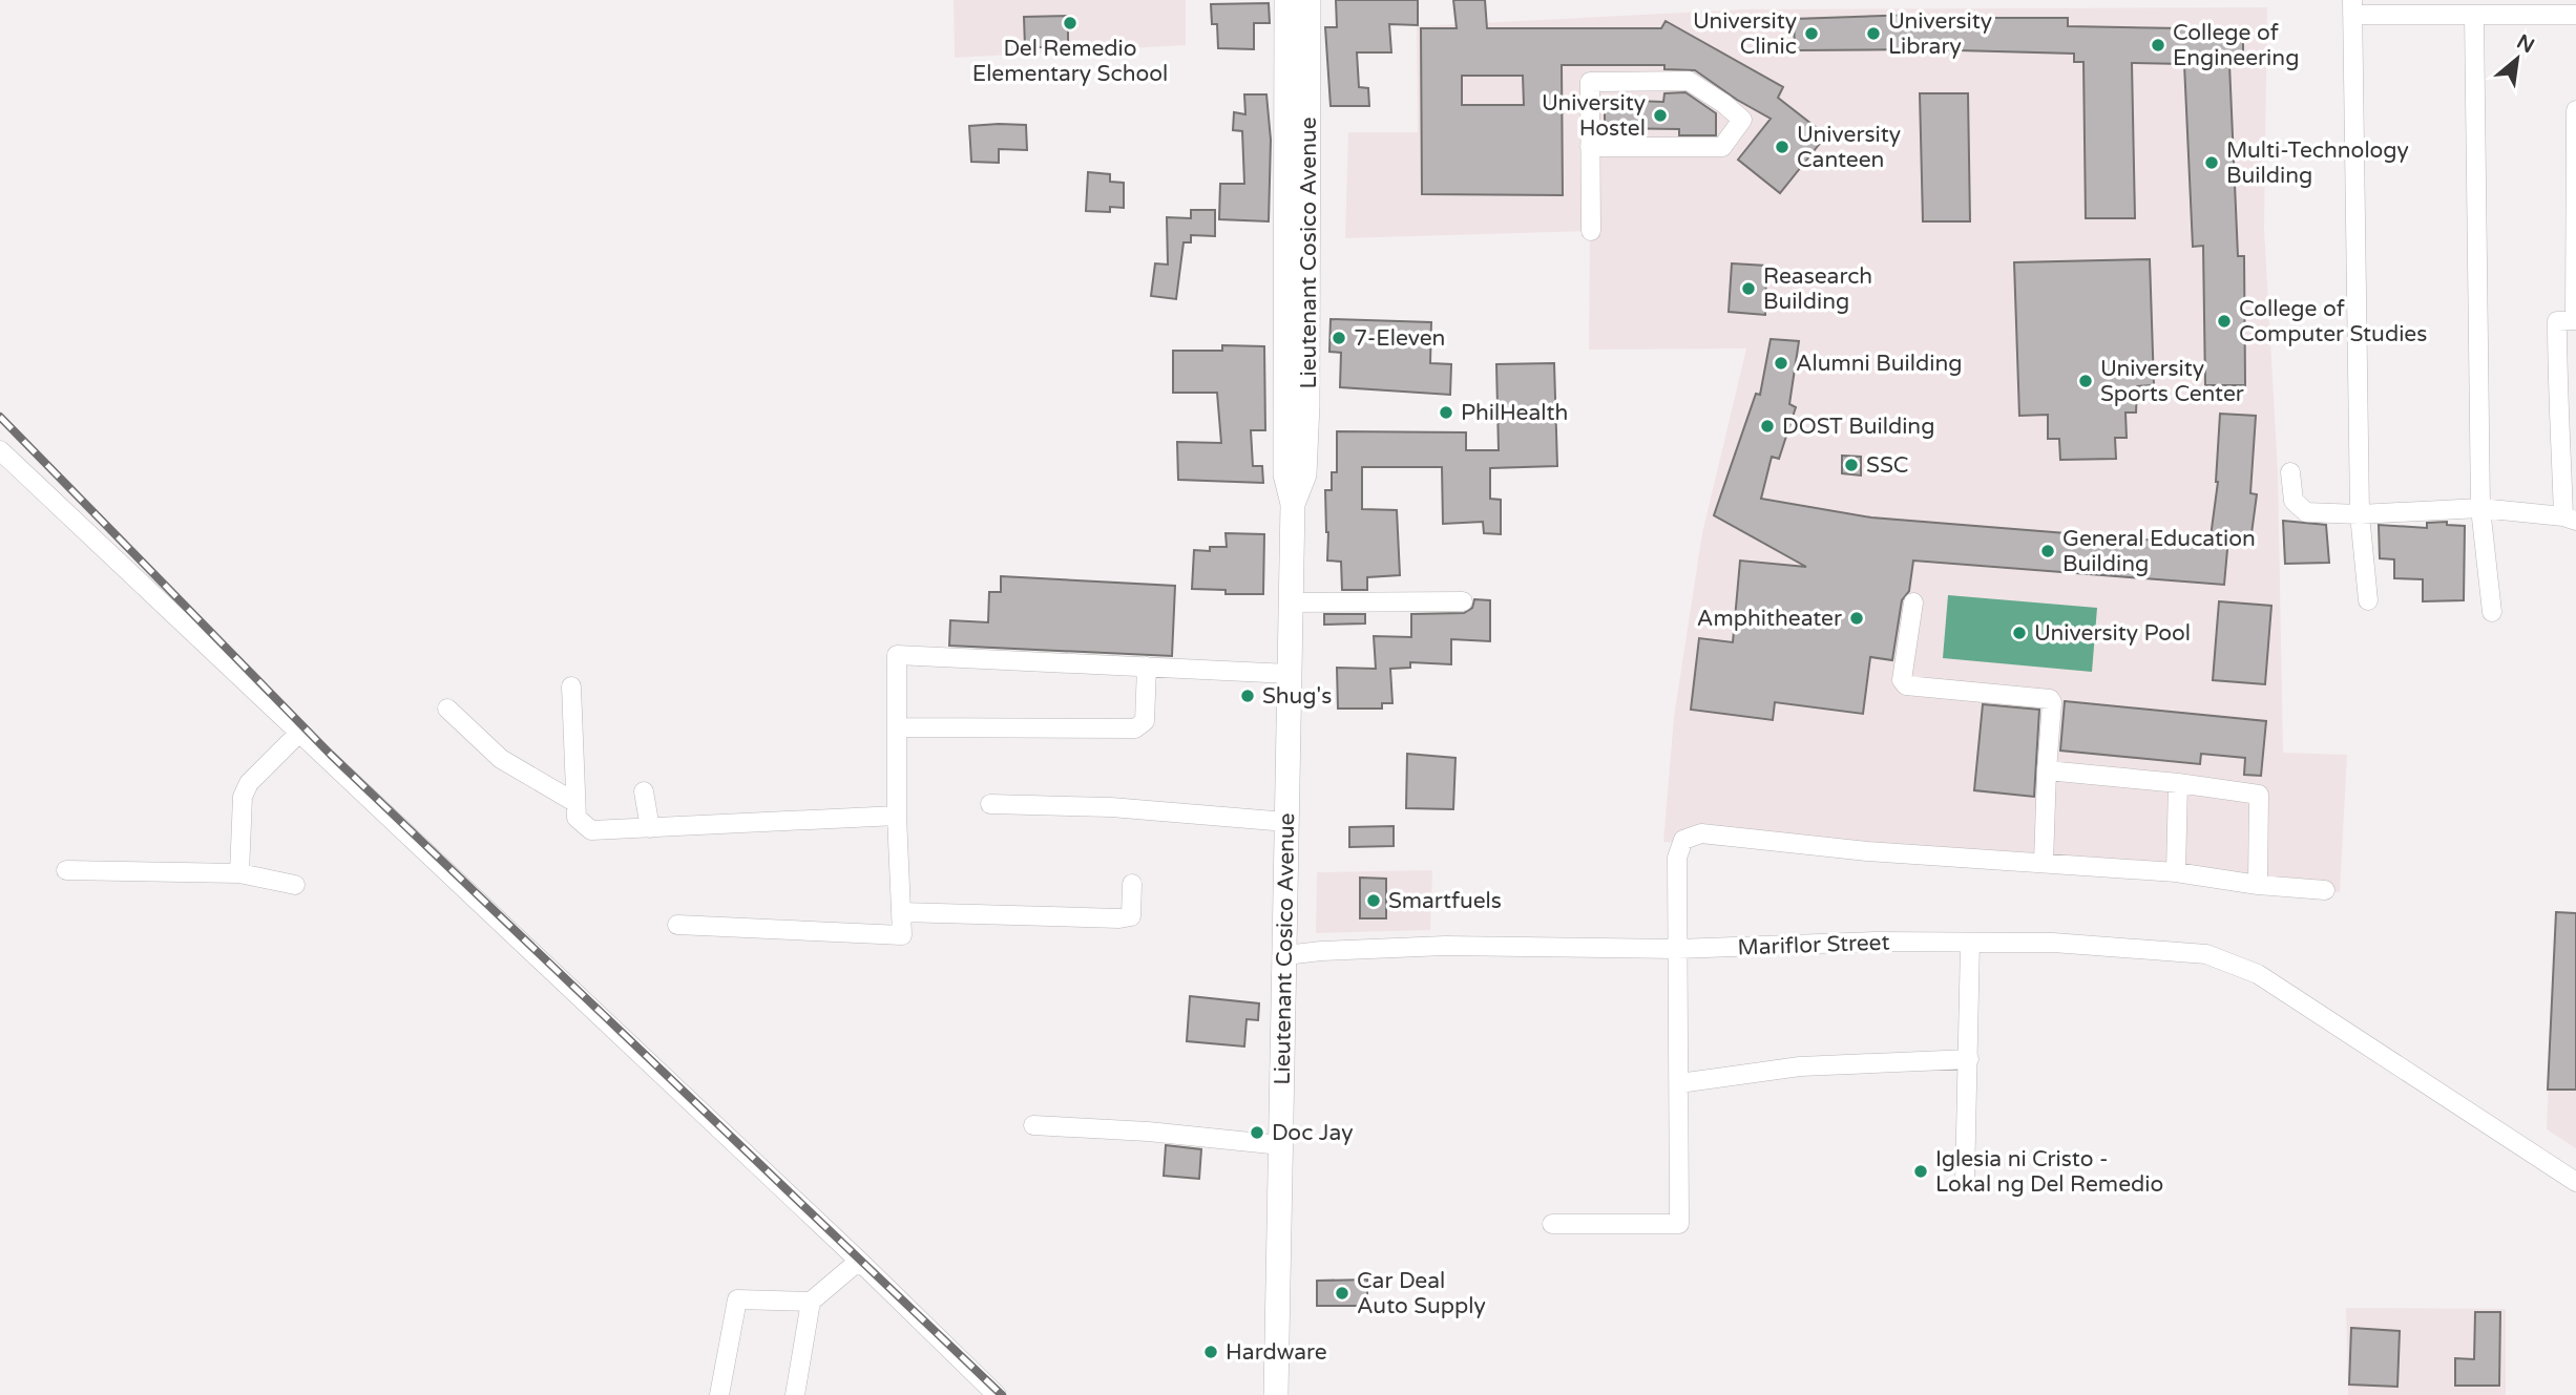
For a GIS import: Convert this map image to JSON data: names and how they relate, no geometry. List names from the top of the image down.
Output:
{
  "streets": {
    "main road": ["Lieutenant Cosico Avenue"],
    "street": ["Mariflor Street"]
  },
  "crossings": [
    ["Lieutenant Cosico Avenue", "Mariflor Street"]
  ],
  "places": [
    "Del Remedio Elementary School",
    "University Clinic",
    "University Library",
    "College of Engineering",
    "University Hostel",
    "University Canteen",
    "Multi-Technology Building",
    "Reasearch Building",
    "College of Computer Studies",
    "7-Eleven",
    "Alumni Building",
    "University Sports Center",
    "PhilHealth",
    "DOST Building",
    "SSC",
    "General Education Building",
    "Amphitheater",
    "University Pool",
    "Shug's",
    "Smartfuels",
    "Doc Jay",
    "Iglesia ni Cristo - Lokal ng Del Remedio",
    "Car Deal Auto Supply",
    "Hardware"
  ],
  "north": "top right"
}
